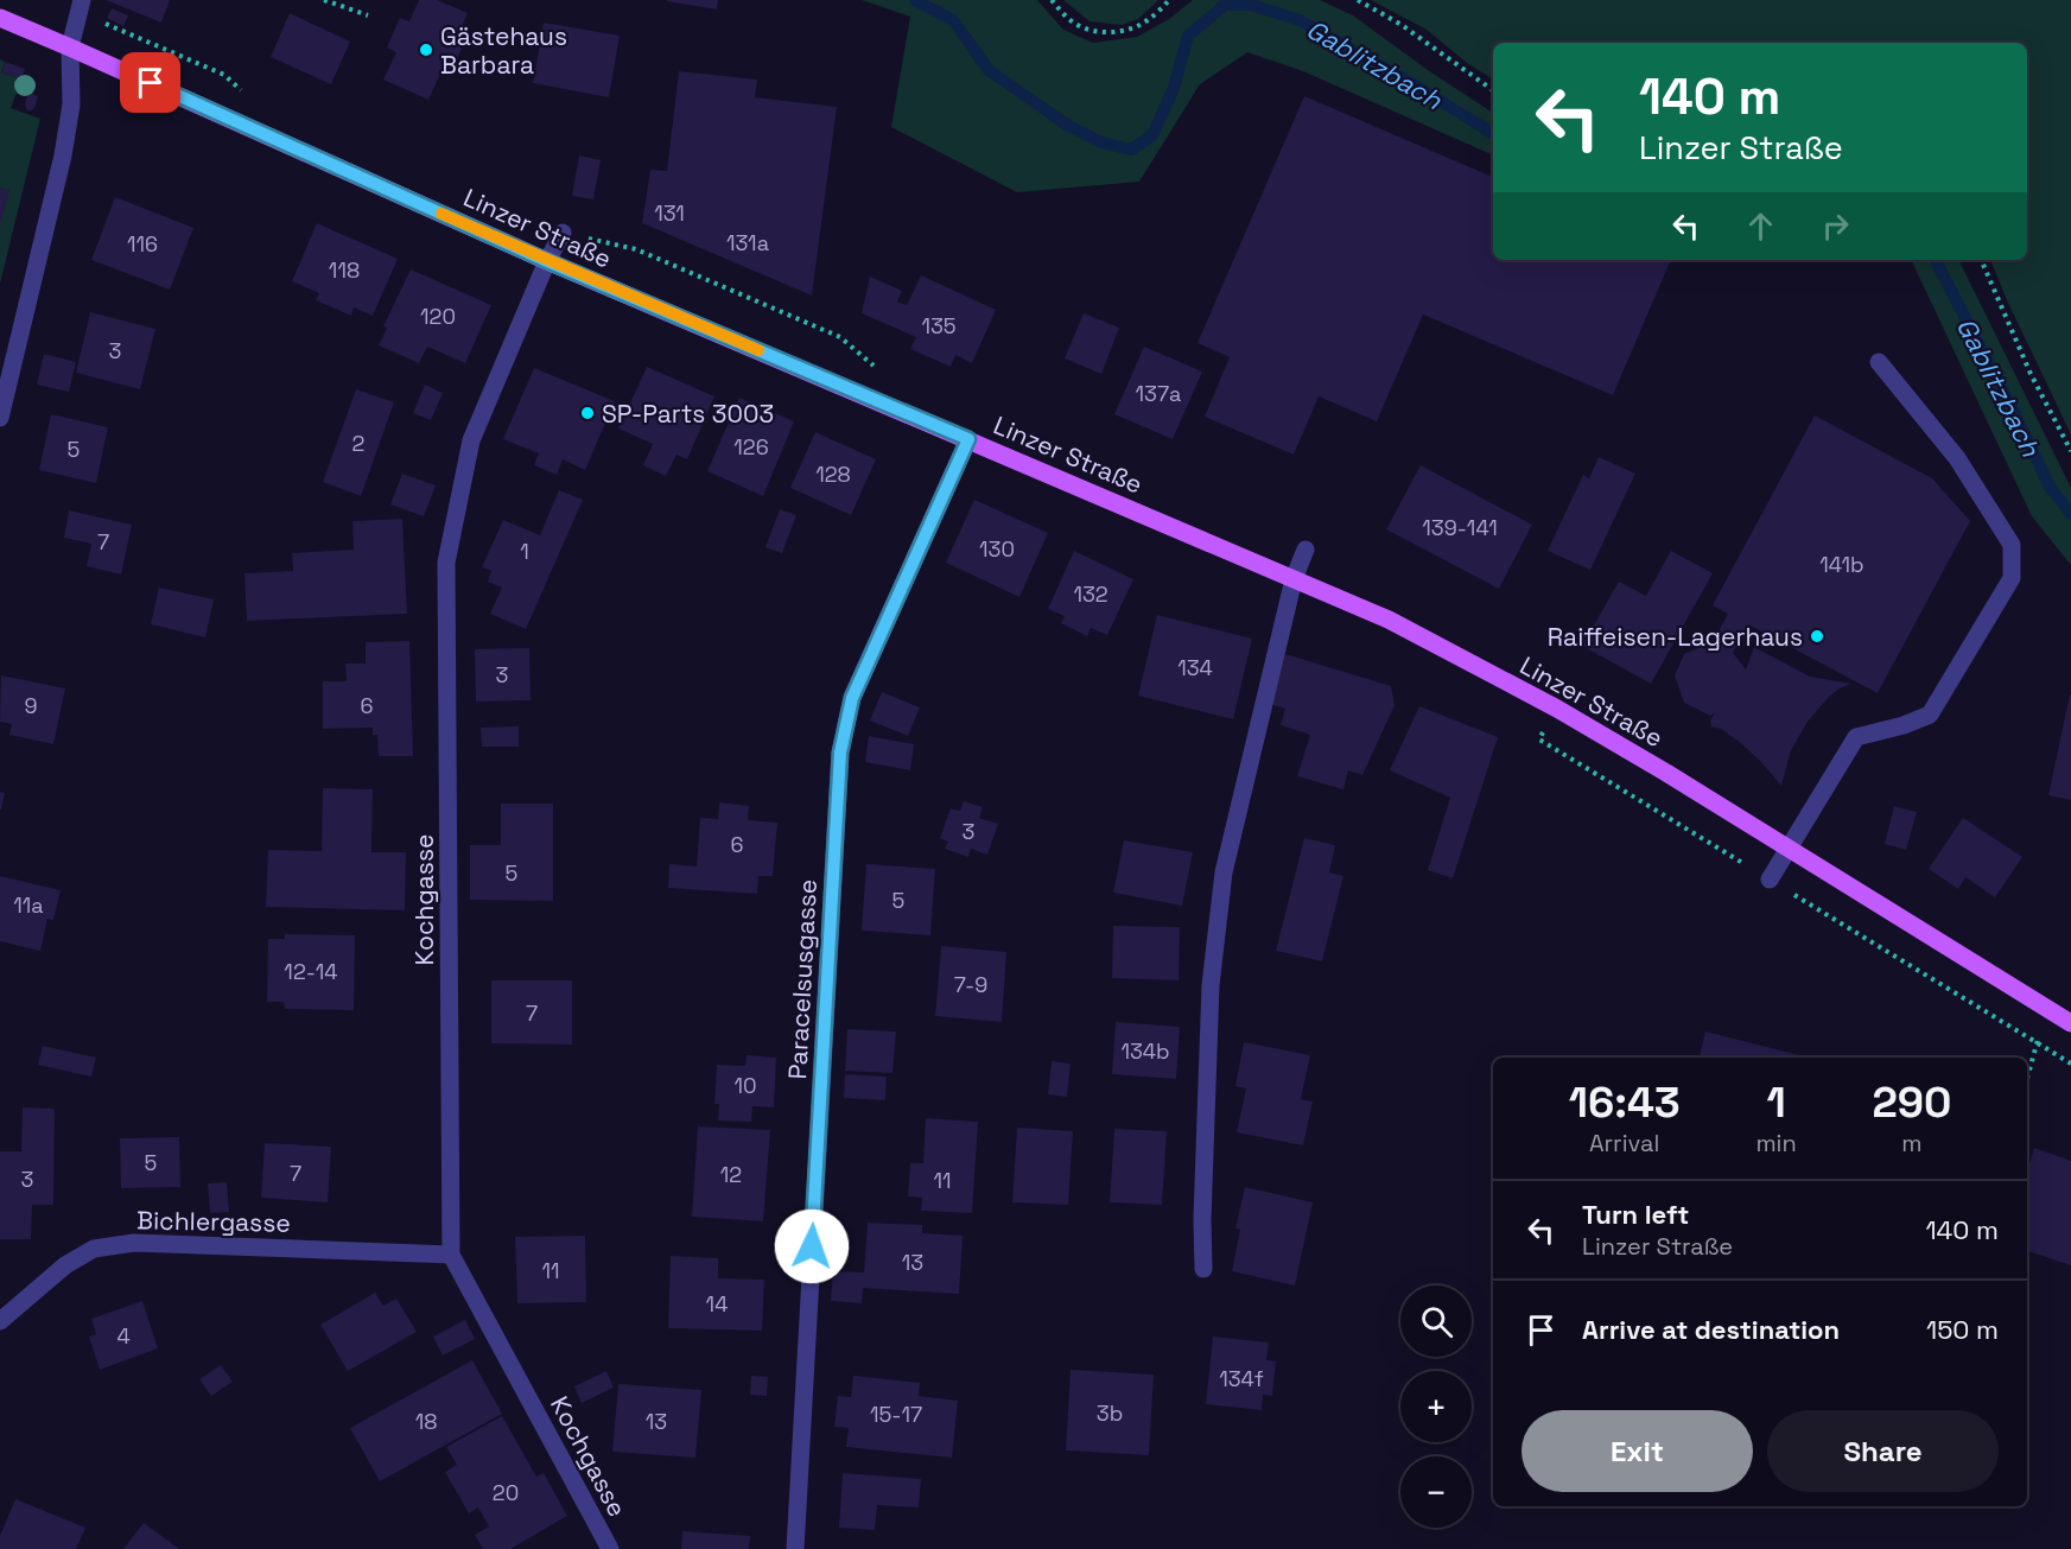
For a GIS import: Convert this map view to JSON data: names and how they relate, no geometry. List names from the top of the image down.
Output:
{
  "streets": {
    "main road": ["Linzer Straße"],
    "street": ["Kochgasse", "Paracelsusgasse", "Bichlergasse"]
  },
  "crossings": [
    ["Linzer Straße", "Kochgasse"],
    ["Linzer Straße", "Paracelsusgasse"],
    ["Kochgasse", "Bichlergasse"]
  ],
  "water": ["Gablitzbach"],
  "places": ["Gästehaus Barbara", "SP-Parts 3003", "Raiffeisen-Lagerhaus"],
  "house_numbers": [
    "131",
    "131a",
    "116",
    "118",
    "120",
    "135",
    "3",
    "137a",
    "2",
    "126",
    "5",
    "128",
    "139-141",
    "7",
    "130",
    "1",
    "141b",
    "132",
    "134",
    "3",
    "9",
    "6",
    "3",
    "6",
    "5",
    "5",
    "11a",
    "12-14",
    "7-9",
    "7",
    "134b",
    "10",
    "5",
    "7",
    "12",
    "3",
    "11",
    "13",
    "11",
    "14",
    "4",
    "134f",
    "3b",
    "15-17",
    "18",
    "13",
    "20"
  ],
  "page": {
    "turn": ["140 m", "Linzer Straße"],
    "eta": [
      "16:43",
      "Arrival",
      "1",
      "min",
      "290",
      "m"
    ],
    "list": [
      {
        "name": "Turn left",
        "note": "Linzer Straße",
        "value": "140 m"
      },
      {
        "name": "Arrive at destination",
        "value": "150 m"
      }
    ],
    "map_buttons": ["+", "−"],
    "buttons": ["Exit", "Share"]
  }
}
